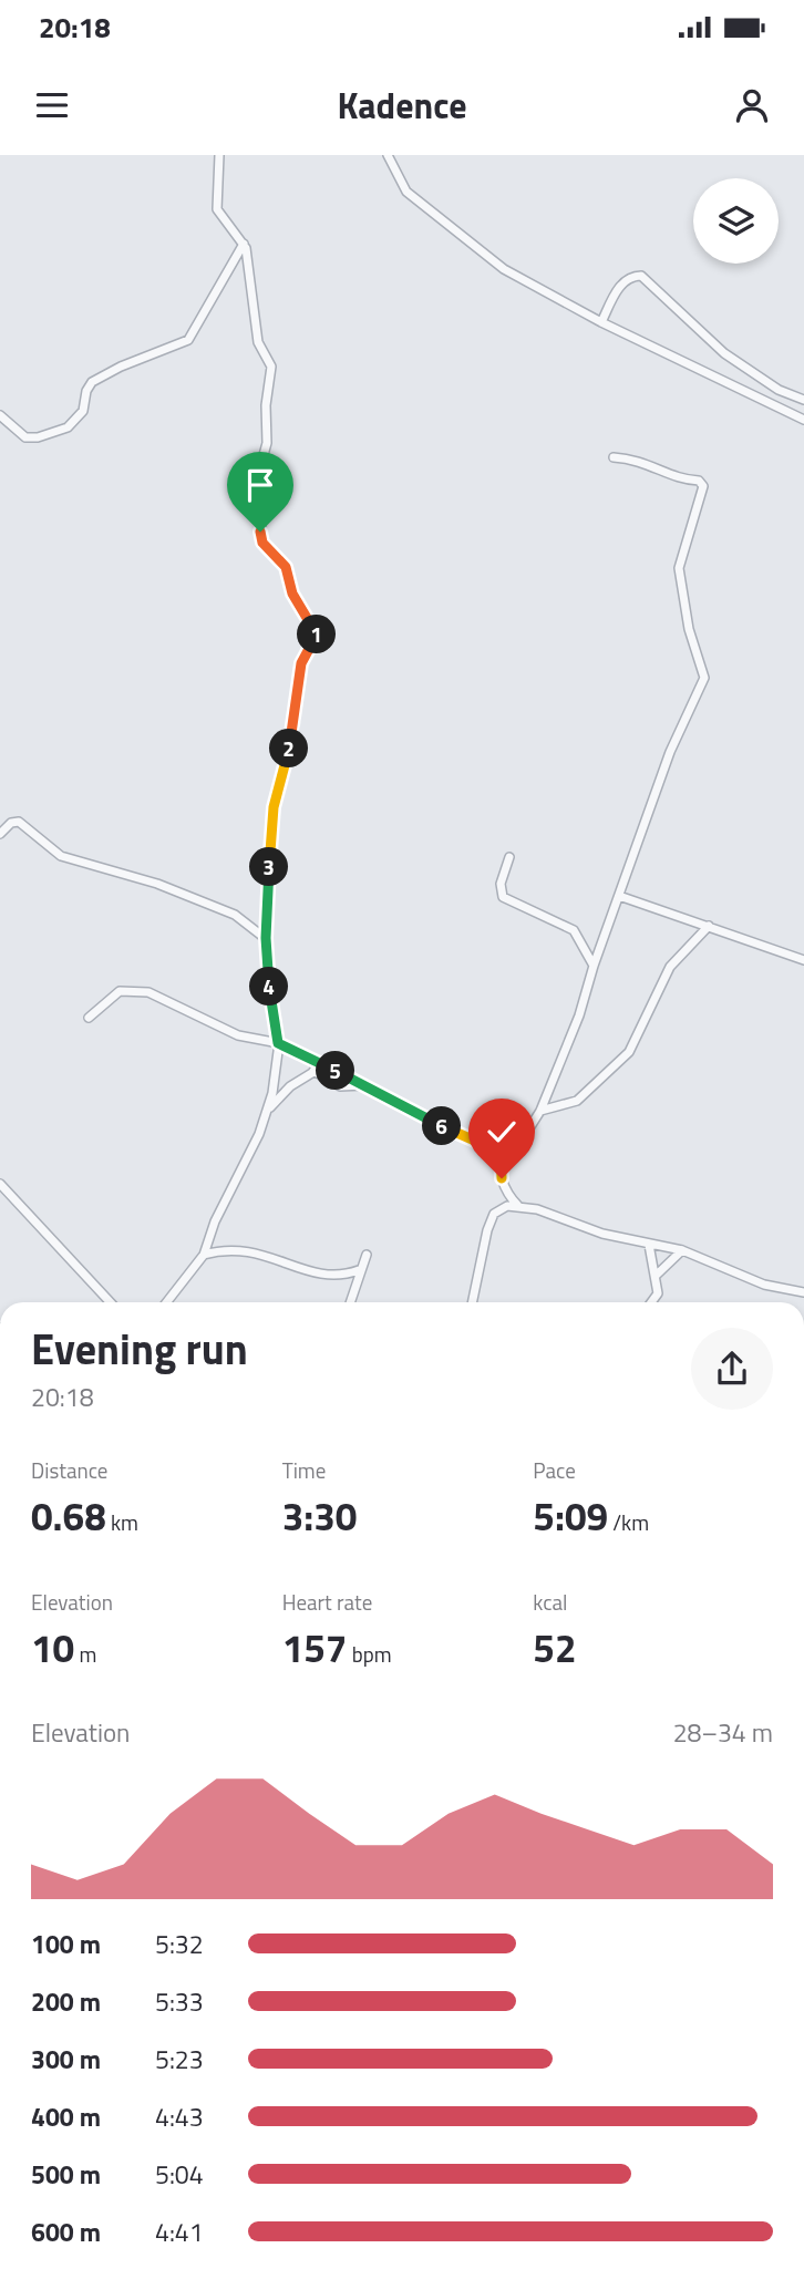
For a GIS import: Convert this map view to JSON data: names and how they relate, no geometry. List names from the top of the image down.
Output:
{
  "page": {
    "status": "20:18",
    "header": "Kadence",
    "pins": [
      "1",
      "2",
      "3",
      "4",
      "5",
      "6"
    ],
    "heading": ["Evening run", "20:18"],
    "stats": [
      ["Distance", "0.68 km"],
      ["Time", "3:30"],
      ["Pace", "5:09 /km"],
      ["Elevation", "10 m"],
      ["Heart rate", "157 bpm"],
      ["kcal", "52"]
    ],
    "chart": ["Elevation", "28–34 m"],
    "list": [
      {
        "name": "100 m",
        "note": "5:32"
      },
      {
        "name": "200 m",
        "note": "5:33"
      },
      {
        "name": "300 m",
        "note": "5:23"
      },
      {
        "name": "400 m",
        "note": "4:43"
      },
      {
        "name": "500 m",
        "note": "5:04"
      },
      {
        "name": "600 m",
        "note": "4:41"
      }
    ]
  }
}
